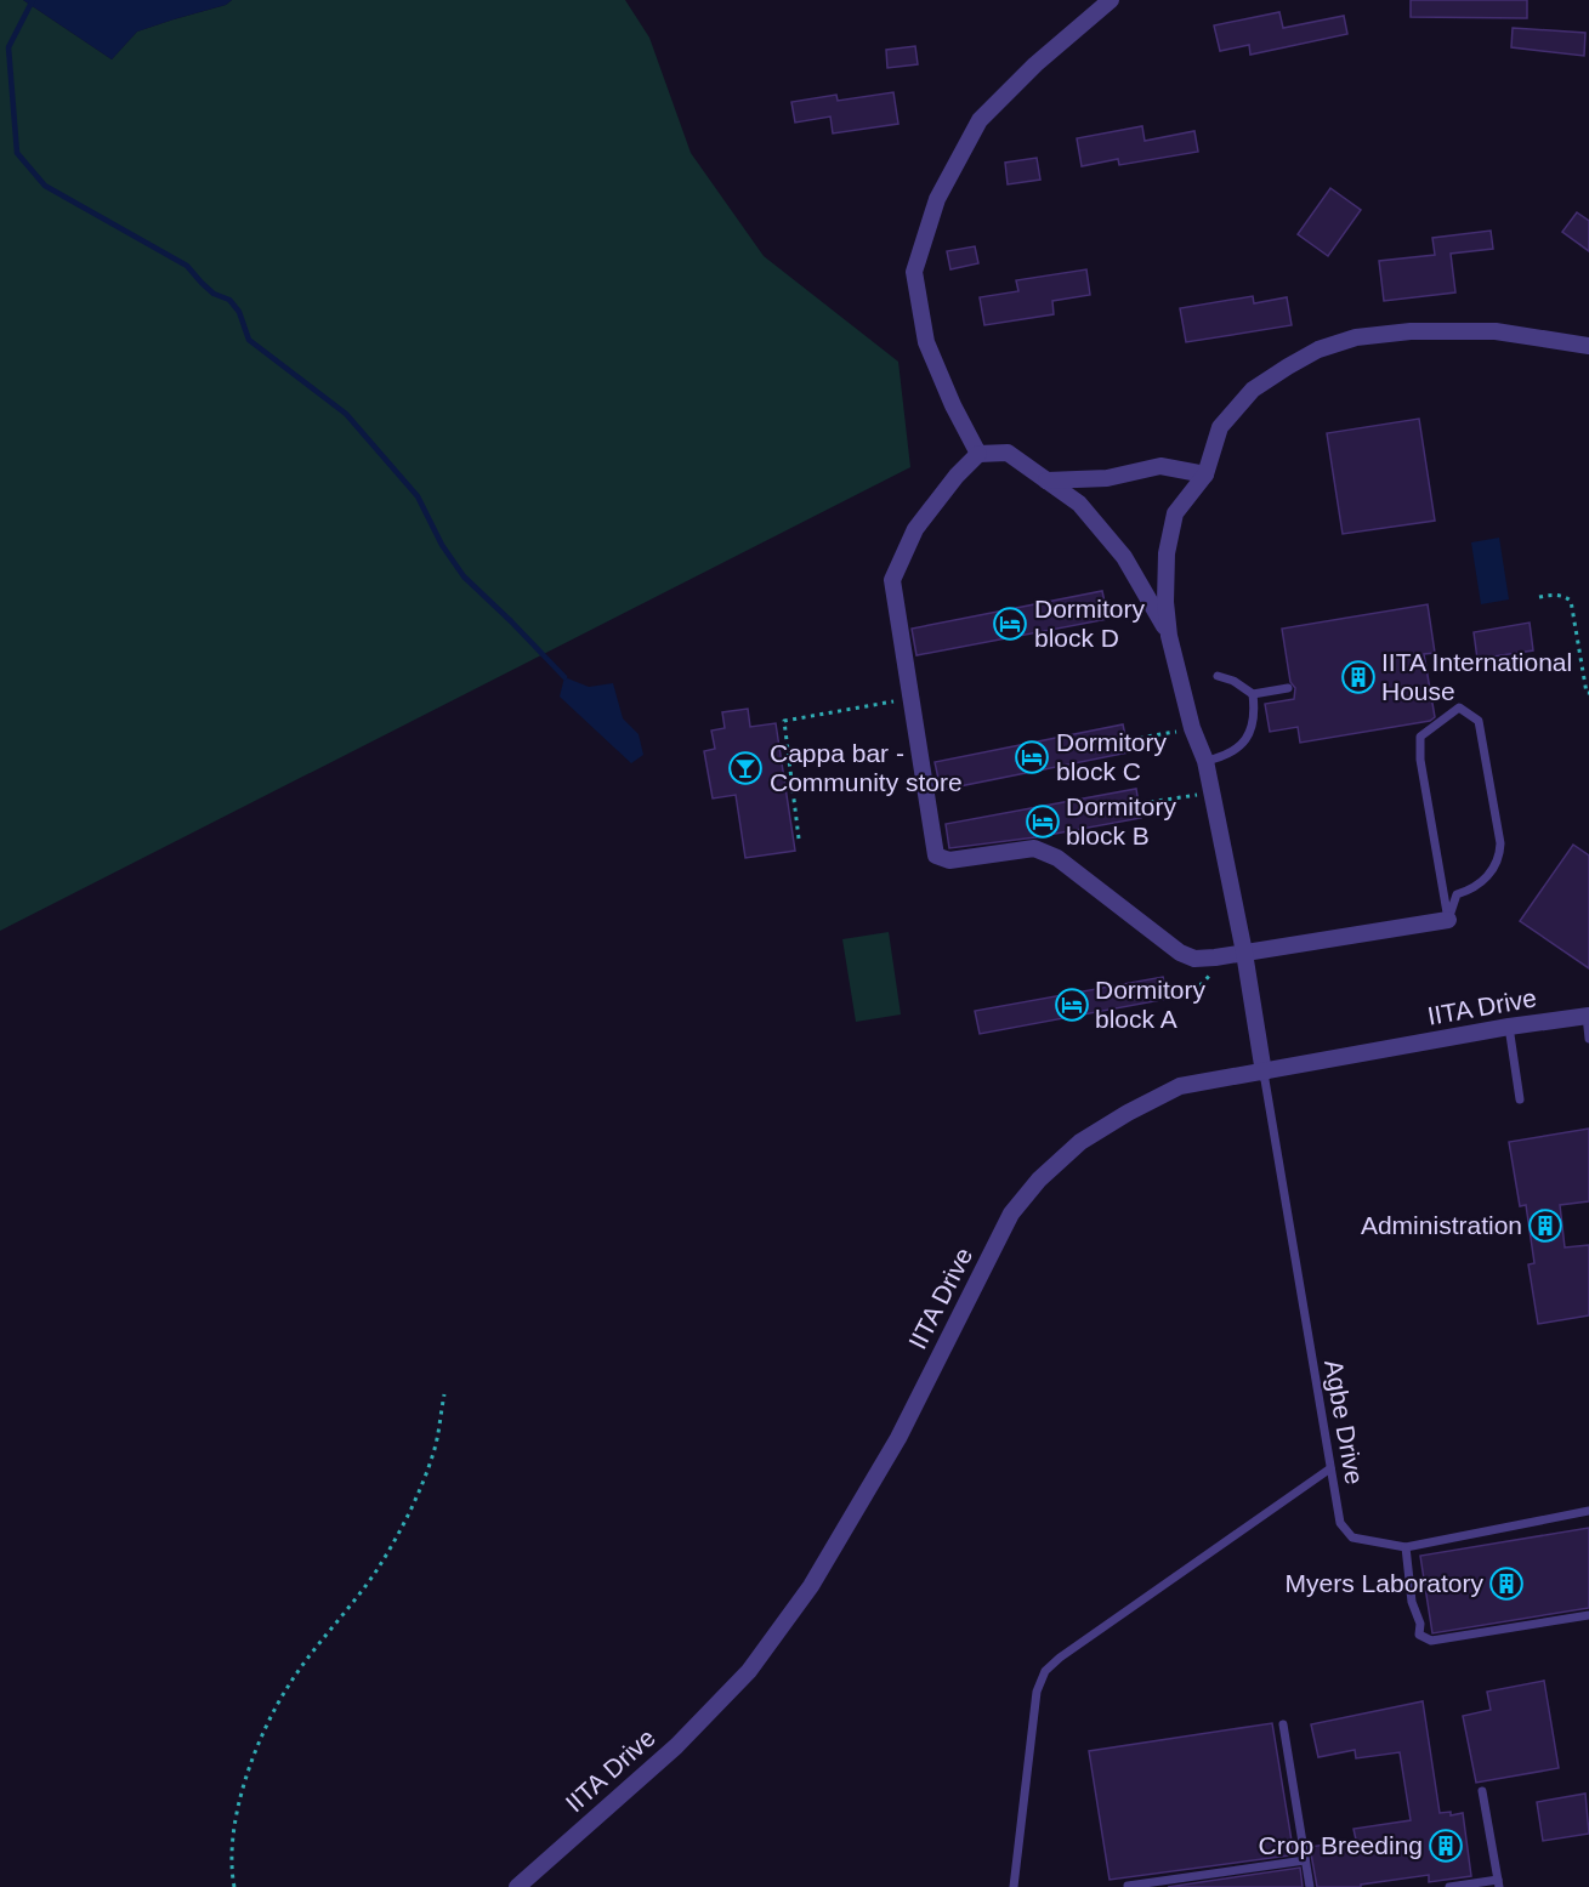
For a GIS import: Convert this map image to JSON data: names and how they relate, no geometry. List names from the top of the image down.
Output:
{
  "streets": {
    "street": ["IITA Drive"],
    "lane": ["Agbe Drive"]
  },
  "crossings": [
    ["IITA Drive", "Agbe Drive"]
  ],
  "places": {
    "hotel": [
      "Dormitory block D",
      "Dormitory block C",
      "Dormitory block B",
      "Dormitory block A"
    ],
    "building": [
      "IITA International House",
      "Administration",
      "Myers Laboratory",
      "Crop Breeding"
    ],
    "bar": ["Cappa bar - Community store"]
  }
}
